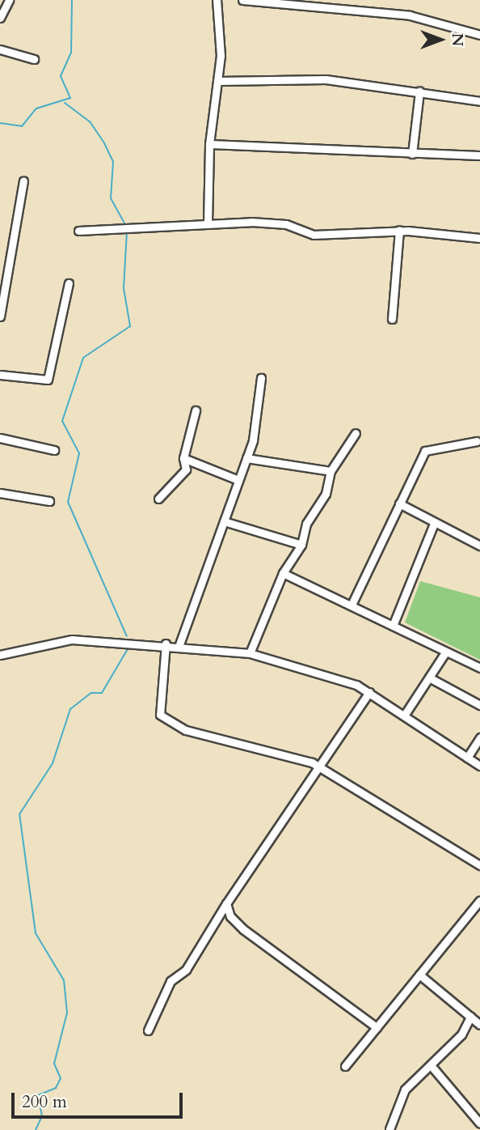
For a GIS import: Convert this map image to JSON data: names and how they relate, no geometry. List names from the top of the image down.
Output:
{
  "scale_bar": "200 m",
  "north": "right"
}
